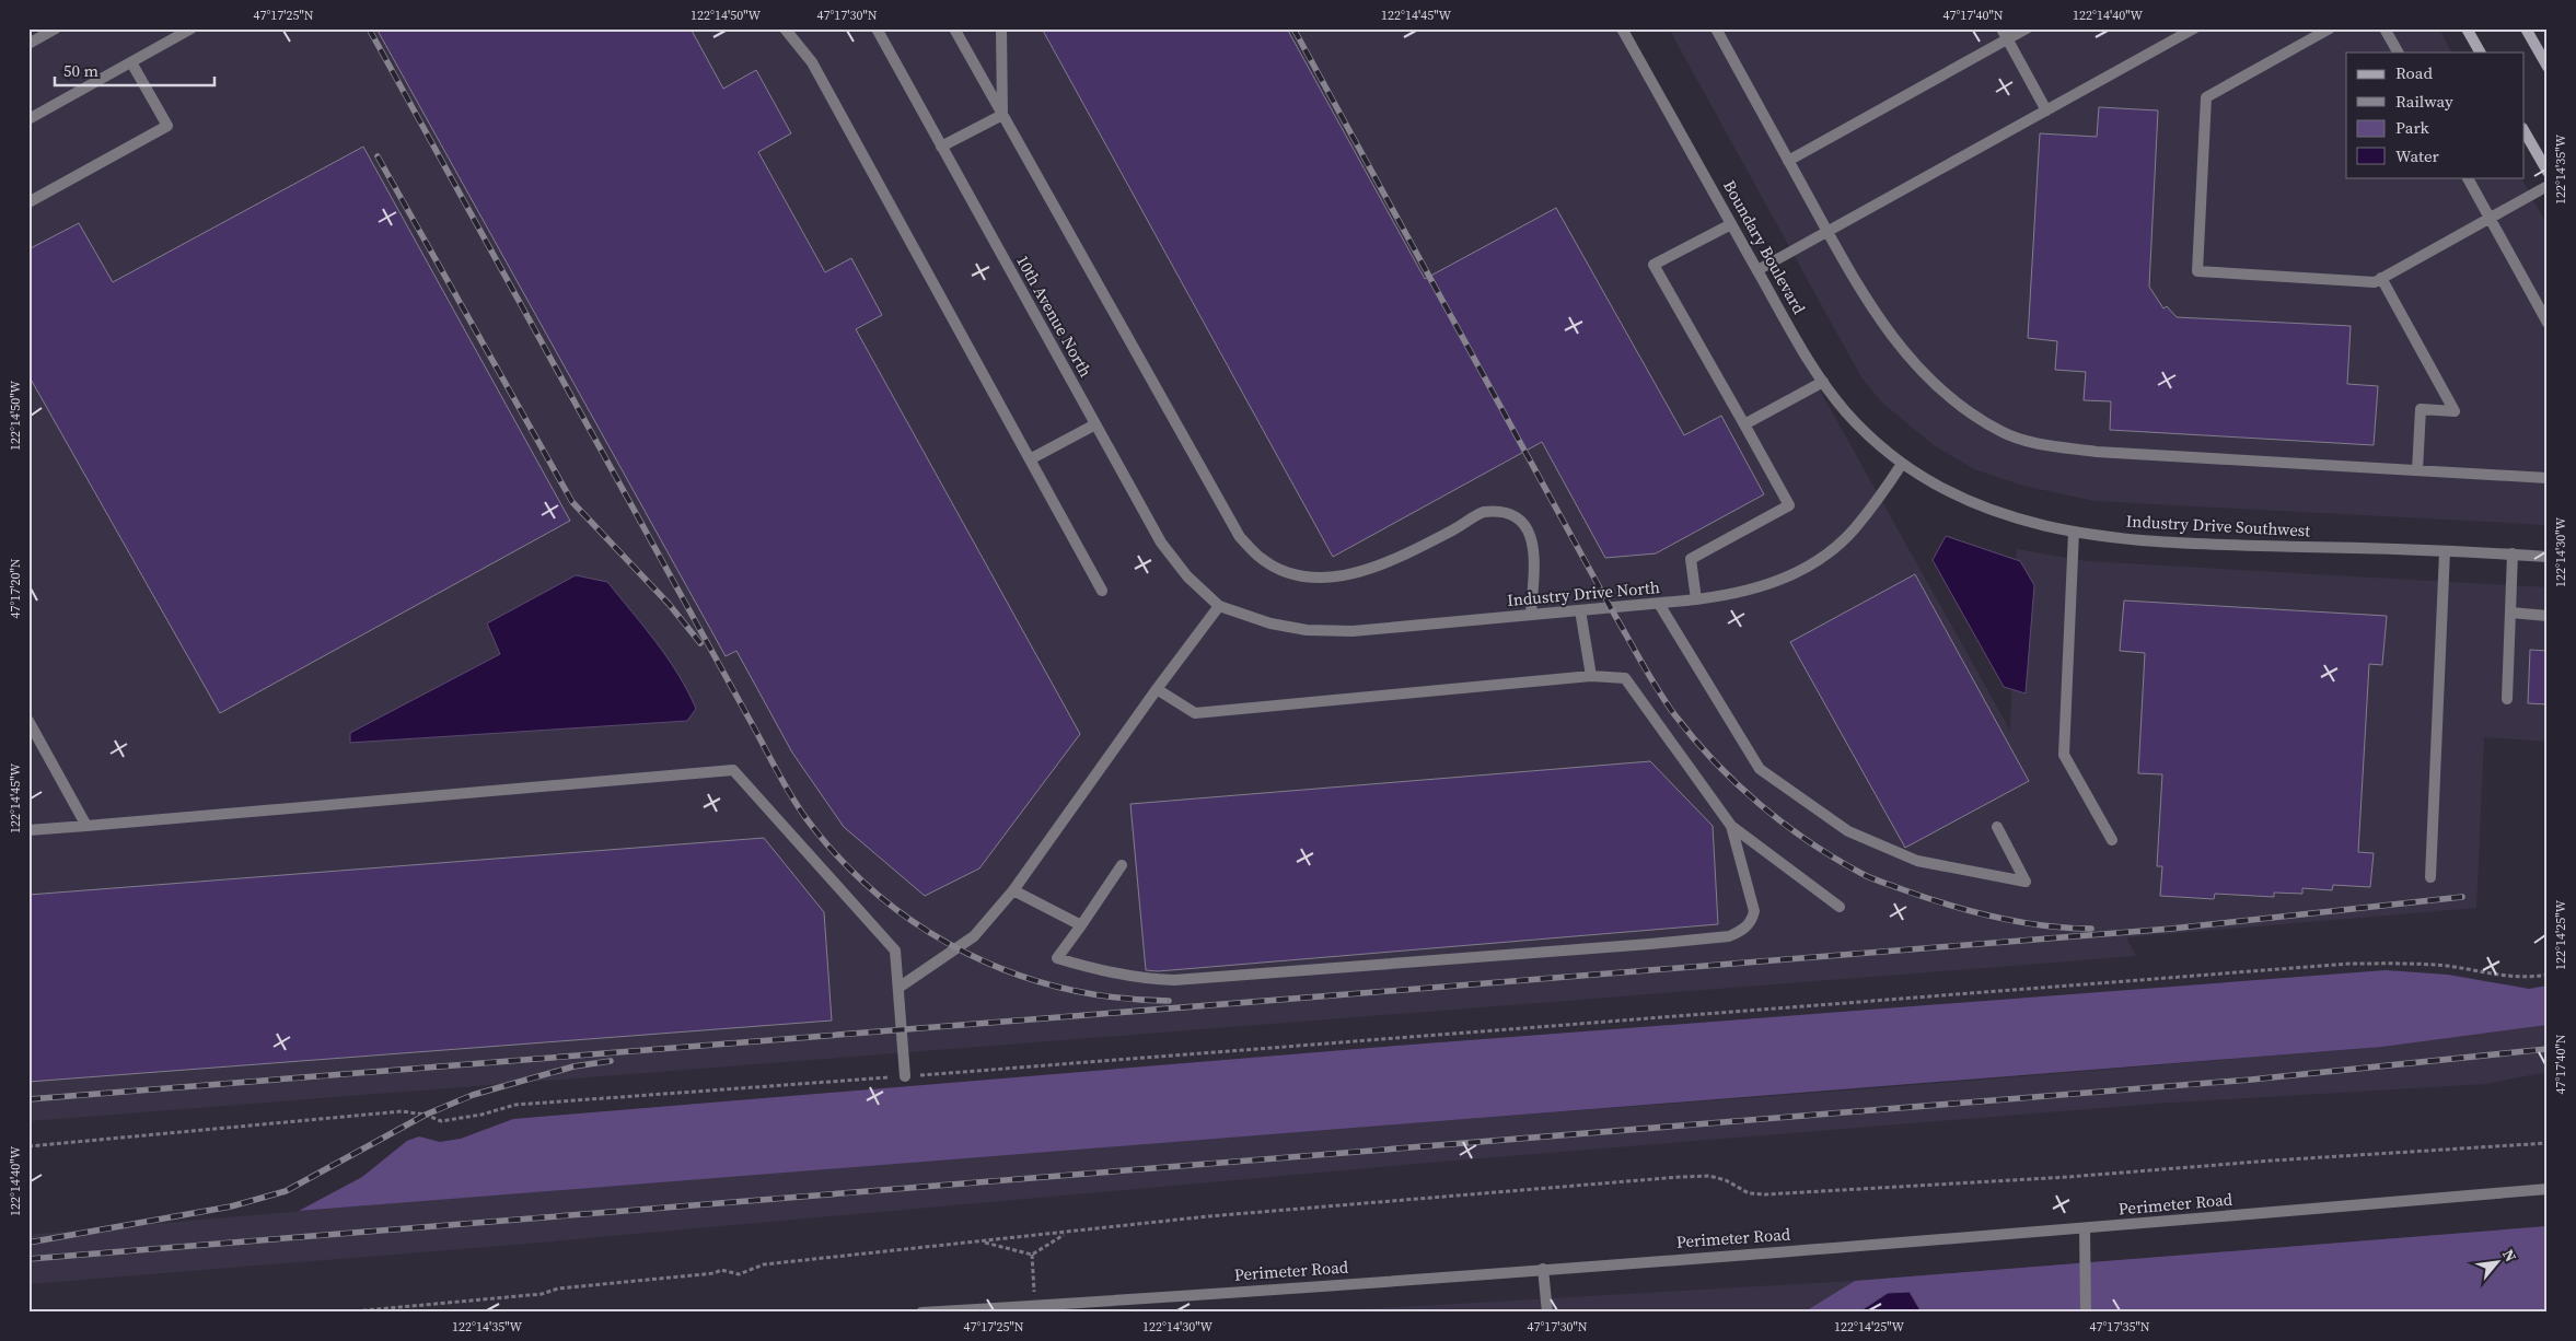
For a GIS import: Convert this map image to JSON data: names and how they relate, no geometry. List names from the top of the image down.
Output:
{
  "streets": {
    "street": [
      "Boundary Boulevard",
      "10th Avenue North",
      "Industry Drive Southwest",
      "Industry Drive North",
      "Perimeter Road"
    ]
  },
  "crossings": [
    ["Boundary Boulevard", "Industry Drive Southwest"],
    ["Boundary Boulevard", "Industry Drive North"],
    ["10th Avenue North", "Industry Drive North"],
    ["Industry Drive Southwest", "Industry Drive North"]
  ],
  "legend": [
    "Road",
    "Railway",
    "Park",
    "Water"
  ],
  "scale_bar": "50 m",
  "north": "top right",
  "coordinates": [
    "47°17'25\"N",
    "122°14'50\"W",
    "47°17'30\"N",
    "122°14'45\"W",
    "47°17'40\"N",
    "122°14'40\"W",
    "122°14'35\"W",
    "122°14'30\"W",
    "47°17'20\"N",
    "122°14'25\"W",
    "47°17'35\"N"
  ]
}
